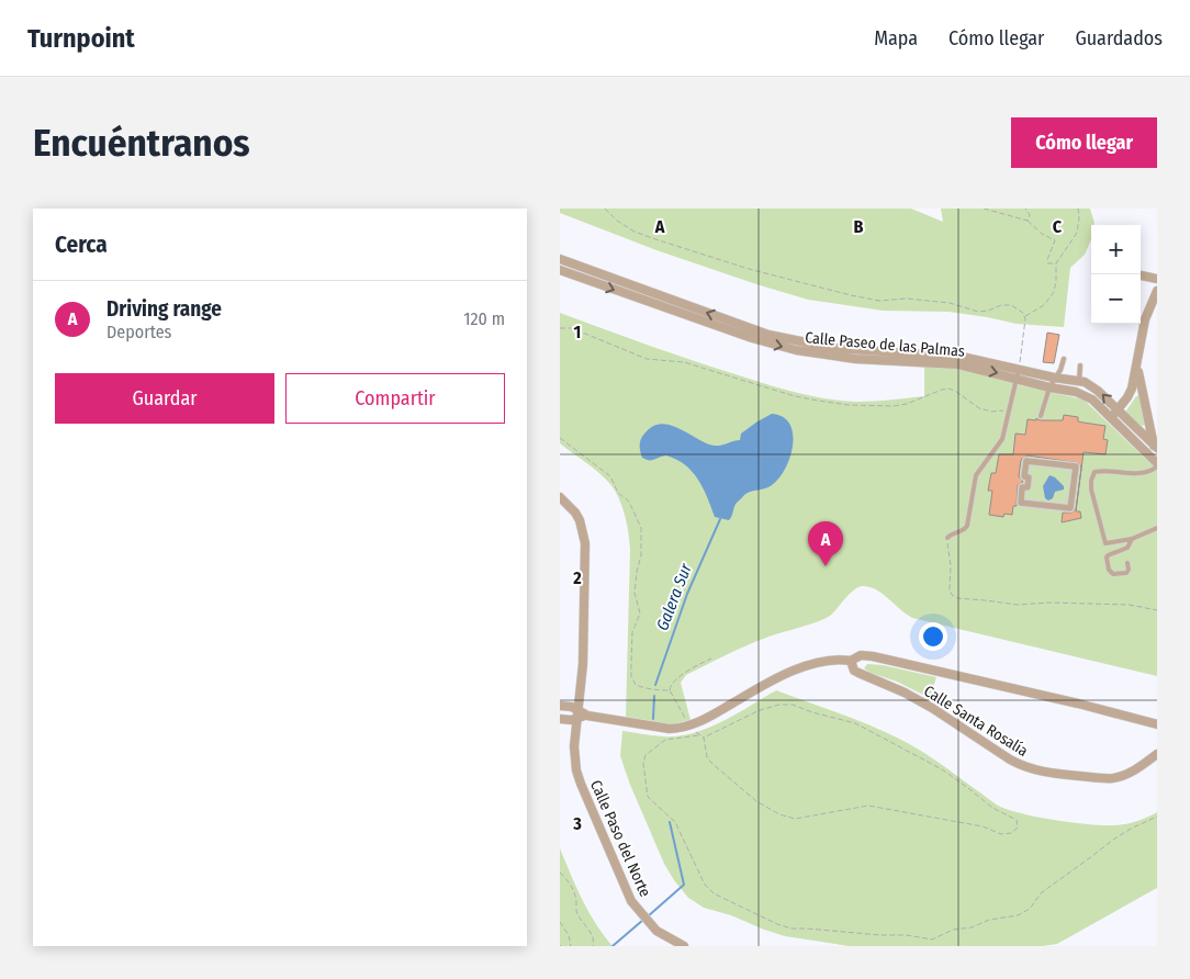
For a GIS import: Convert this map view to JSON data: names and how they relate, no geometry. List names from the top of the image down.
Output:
{
  "streets": {
    "street": ["Calle Paseo de las Palmas", "Calle Santa Rosalía", "Calle Paso del Norte"]
  },
  "water": ["Galera Sur"],
  "page": {
    "header": "Turnpoint",
    "nav": ["Mapa", "Cómo llegar", "Guardados"],
    "buttons": [
      "Cómo llegar",
      ["Guardar", "Compartir"]
    ],
    "title": "Encuéntranos",
    "heading": "Cerca",
    "map_buttons": ["+", "−"],
    "list": [
      {
        "mark": "A",
        "name": "Driving range",
        "note": "Deportes",
        "value": "120 m"
      }
    ],
    "pins": "A"
  },
  "grid": {
    "columns": ["A", "B", "C"],
    "rows": ["1", "2", "3"]
  }
}
